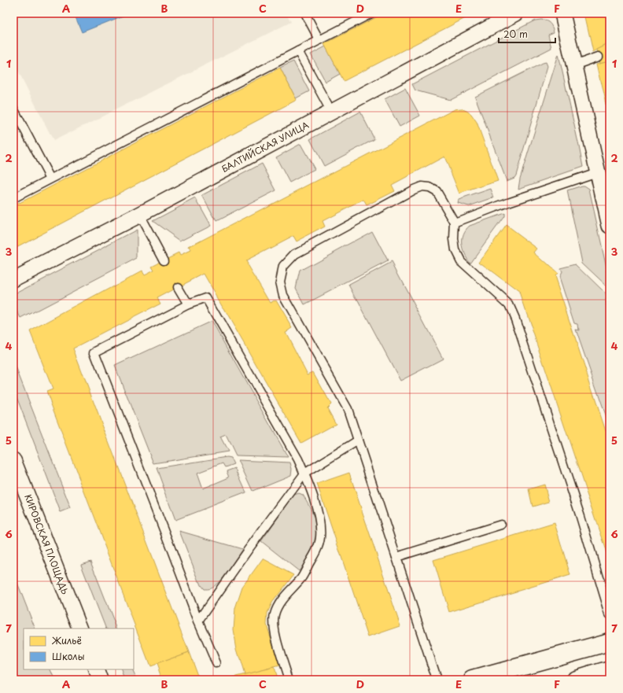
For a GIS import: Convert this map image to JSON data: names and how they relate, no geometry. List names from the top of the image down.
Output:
{
  "streets": {
    "street": ["БАЛТИЙСКАЯ УЛИЦА", "КИРОВСКАЯ ПЛОЩАДЬ"]
  },
  "legend": ["Жильё", "Школы"],
  "scale_bar": "20 m",
  "grid": {
    "columns": [
      "A",
      "B",
      "C",
      "D",
      "E",
      "F"
    ],
    "rows": [
      "1",
      "2",
      "3",
      "4",
      "5",
      "6",
      "7"
    ]
  }
}
